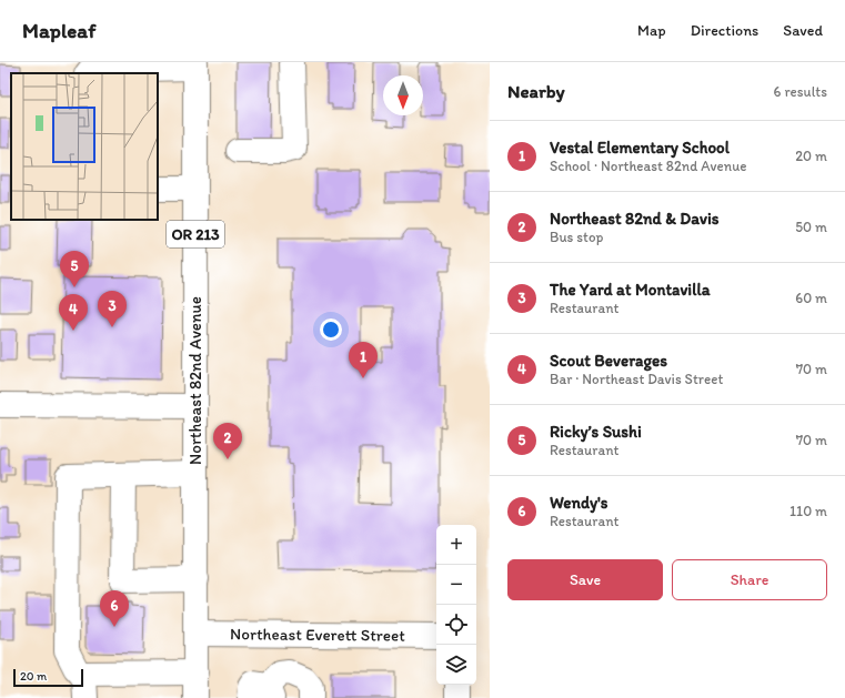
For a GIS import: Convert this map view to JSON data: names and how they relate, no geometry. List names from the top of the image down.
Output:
{
  "streets": {
    "main road": ["OR 213", "Northeast 82nd Avenue", "Northeast Everett Street"]
  },
  "crossings": [
    ["Northeast 82nd Avenue", "Northeast Everett Street"]
  ],
  "scale_bar": "20 m",
  "north": "bottom",
  "page": {
    "header": "Mapleaf",
    "nav": ["Map", "Directions", "Saved"],
    "heading": ["Nearby", "6 results"],
    "list": [
      {
        "mark": "1",
        "name": "Vestal Elementary School",
        "note": "School · Northeast 82nd Avenue",
        "value": "20 m"
      },
      {
        "mark": "2",
        "name": "Northeast 82nd & Davis",
        "note": "Bus stop",
        "value": "50 m"
      },
      {
        "mark": "3",
        "name": "The Yard at Montavilla",
        "note": "Restaurant",
        "value": "60 m"
      },
      {
        "mark": "4",
        "name": "Scout Beverages",
        "note": "Bar · Northeast Davis Street",
        "value": "70 m"
      },
      {
        "mark": "5",
        "name": "Ricky’s Sushi",
        "note": "Restaurant",
        "value": "70 m"
      },
      {
        "mark": "6",
        "name": "Wendy's",
        "note": "Restaurant",
        "value": "110 m"
      }
    ],
    "pins": [
      "5",
      "3",
      "4",
      "1",
      "2",
      "6"
    ],
    "map_buttons": ["+", "−"],
    "buttons": ["Save", "Share"],
    "scale": "20 m"
  }
}
